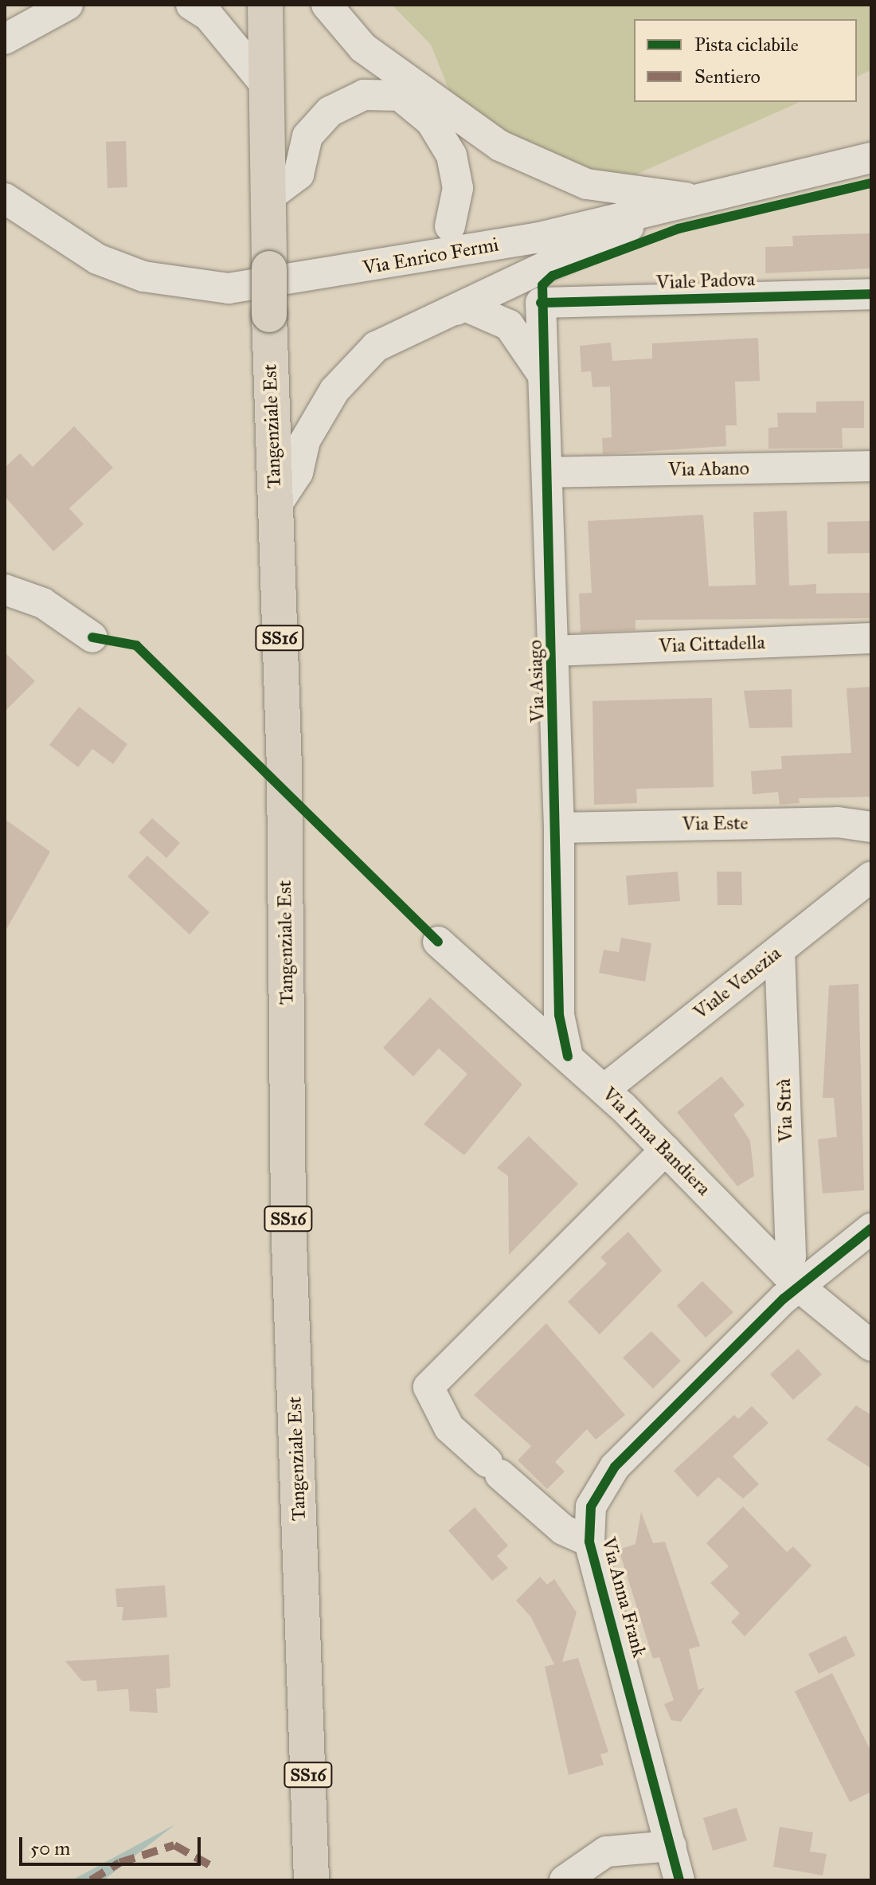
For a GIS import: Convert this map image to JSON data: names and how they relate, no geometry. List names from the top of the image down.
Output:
{
  "streets": {
    "main road": ["Tangenziale Est", "SS16"],
    "street": [
      "Via Enrico Fermi",
      "Viale Padova",
      "Via Abano",
      "Via Cittadella",
      "Via Asiago",
      "Via Este",
      "Viale Venezia",
      "Via Strà",
      "Via Irma Bandiera",
      "Via Anna Frank"
    ]
  },
  "crossings": [
    ["Viale Padova", "Via Asiago"],
    ["Via Abano", "Via Asiago"],
    ["Via Cittadella", "Via Asiago"],
    ["Via Asiago", "Via Este"],
    ["Via Asiago", "Via Irma Bandiera"],
    ["Viale Venezia", "Via Strà"],
    ["Viale Venezia", "Via Irma Bandiera"],
    ["Via Strà", "Via Irma Bandiera"],
    ["Via Strà", "Via Anna Frank"],
    ["Via Irma Bandiera", "Via Anna Frank"]
  ],
  "legend": ["Pista ciclabile", "Sentiero"],
  "scale_bar": "50 m"
}
